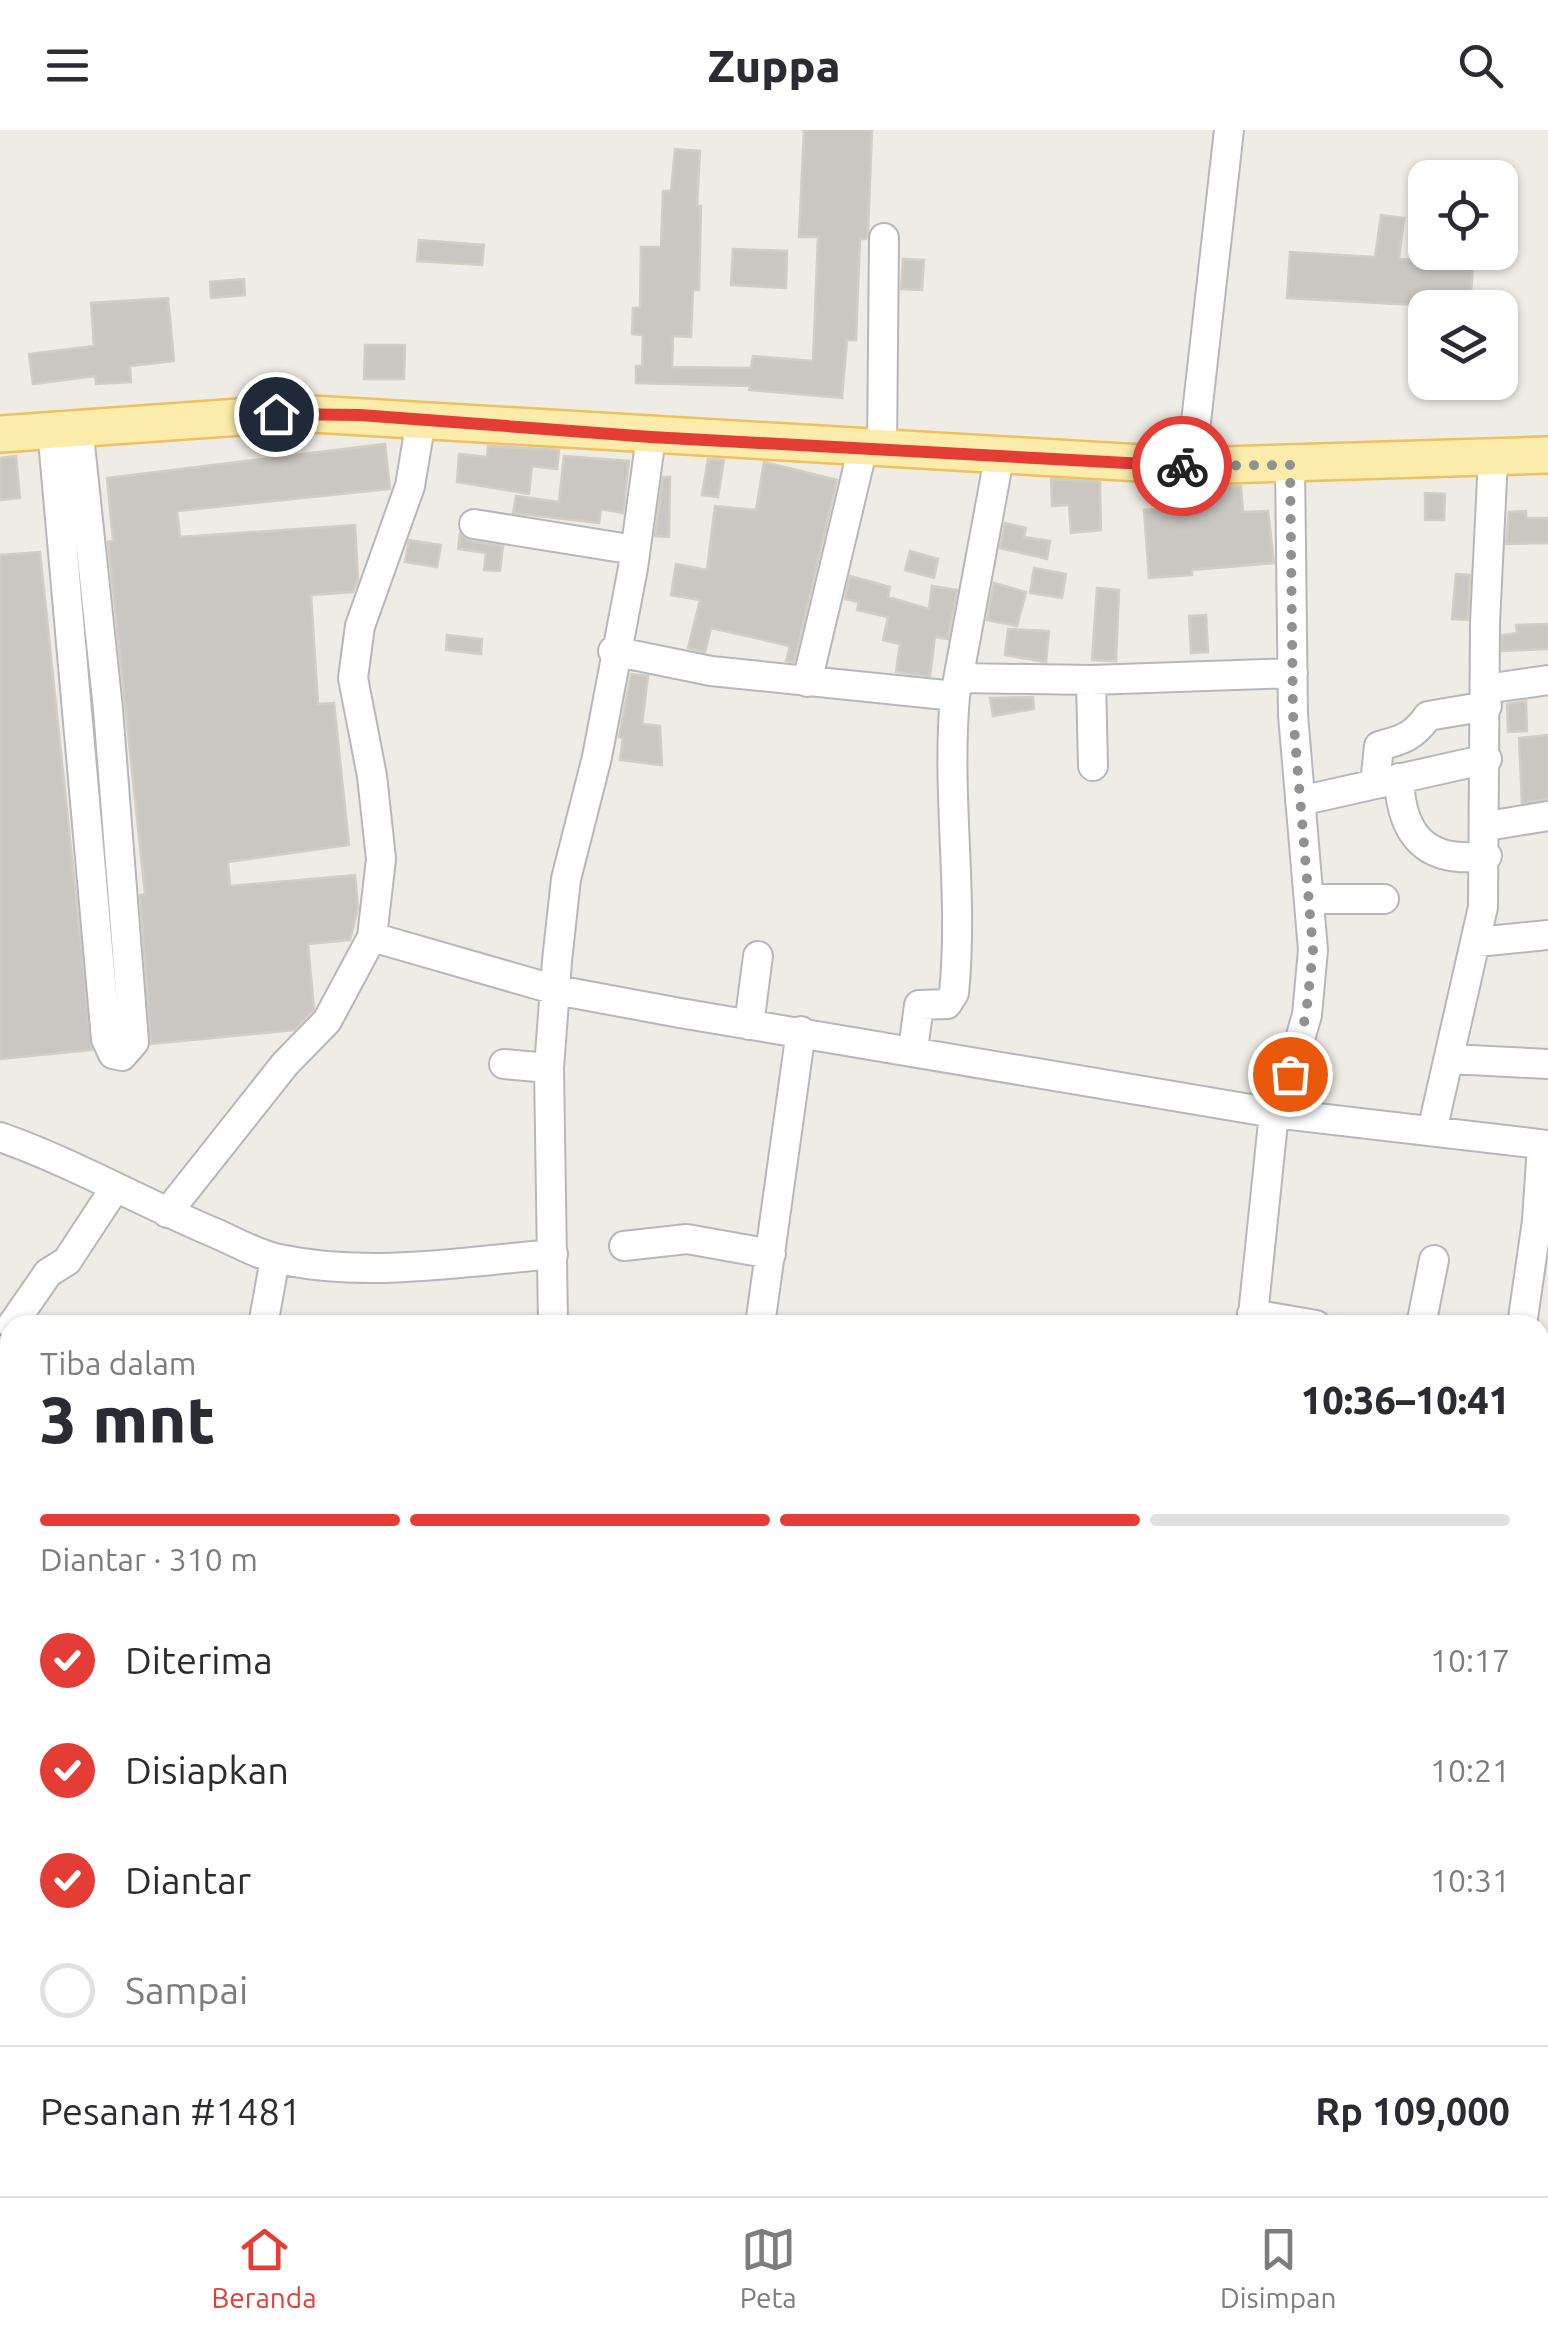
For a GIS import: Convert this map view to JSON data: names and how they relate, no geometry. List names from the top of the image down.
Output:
{
  "page": {
    "header": "Zuppa",
    "heading": ["3 mnt", "Tiba dalam", "10:36–10:41"],
    "panel": ["Pesanan #1481", "Rp 109,000"],
    "bar": "Diantar · 310 m",
    "list": [
      ["Diterima", "10:17"],
      ["Disiapkan", "10:21"],
      ["Diantar", "10:31"],
      "Sampai"
    ],
    "tabs": ["Beranda", "Peta", "Disimpan"]
  }
}
